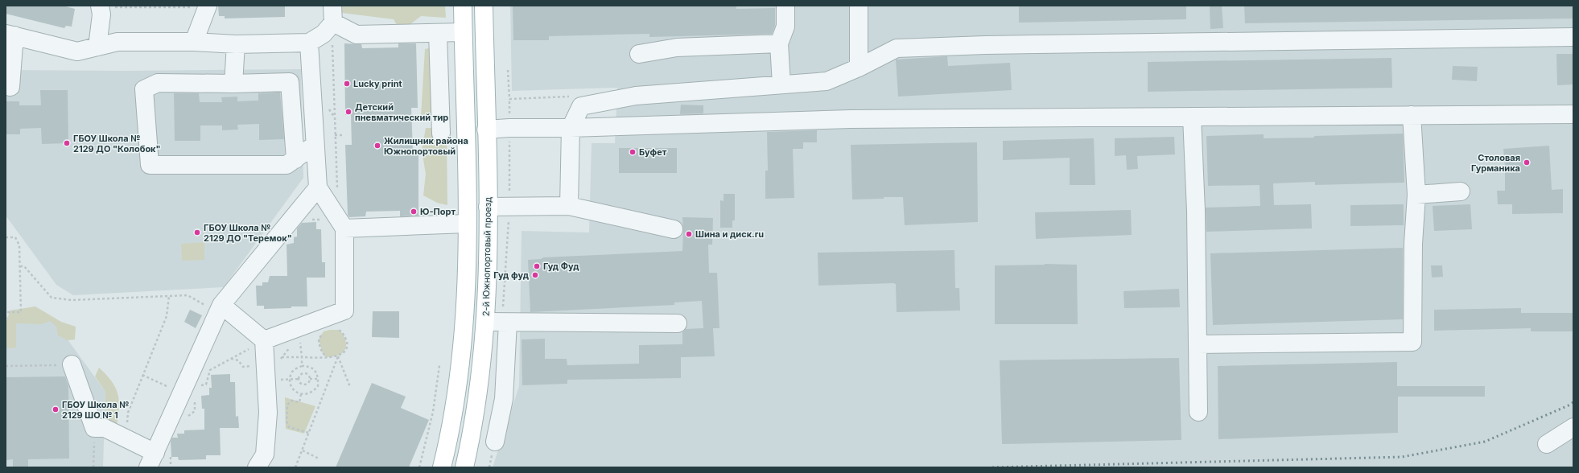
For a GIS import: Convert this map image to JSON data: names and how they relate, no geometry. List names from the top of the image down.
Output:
{
  "streets": {
    "main road": ["2-й Южнопортовый проезд"]
  },
  "places": [
    "Lucky print",
    "Детский пневматический тир",
    "ГБОУ Школа № 2129 ДО \"Колобок\"",
    "Жилищник района Южнопортовый",
    "Буфет",
    "Столовая Гурманика",
    "Ю-Порт",
    "ГБОУ Школа № 2129 ДО \"Теремок\"",
    "Шина и диск.ru",
    "Гуд Фуд",
    "Гуд фуд",
    "ГБОУ Школа № 2129 ШО № 1"
  ]
}
